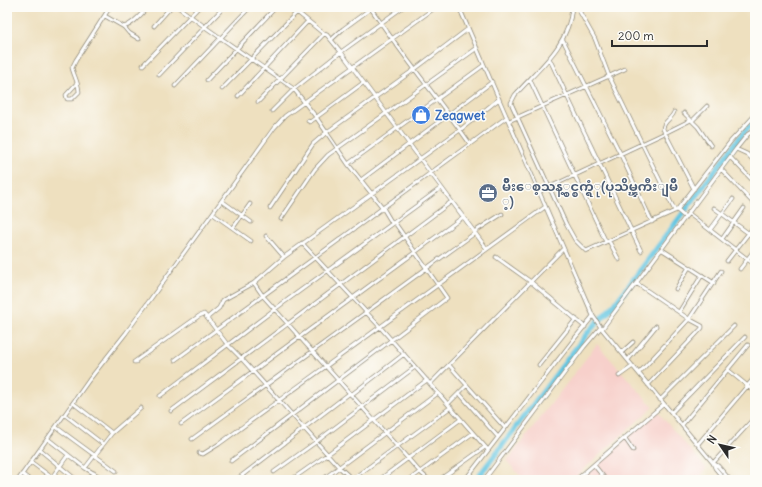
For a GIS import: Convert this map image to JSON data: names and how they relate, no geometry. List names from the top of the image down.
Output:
{
  "places": {
    "shop": ["Zeagwet"],
    "office": ["မ်ိဳးေစ့သန့္စင္စက္ရံု(ပုသိမ္ၾကီးျမိဳ ့)"]
  },
  "scale_bar": "200 m",
  "north": "top left"
}
